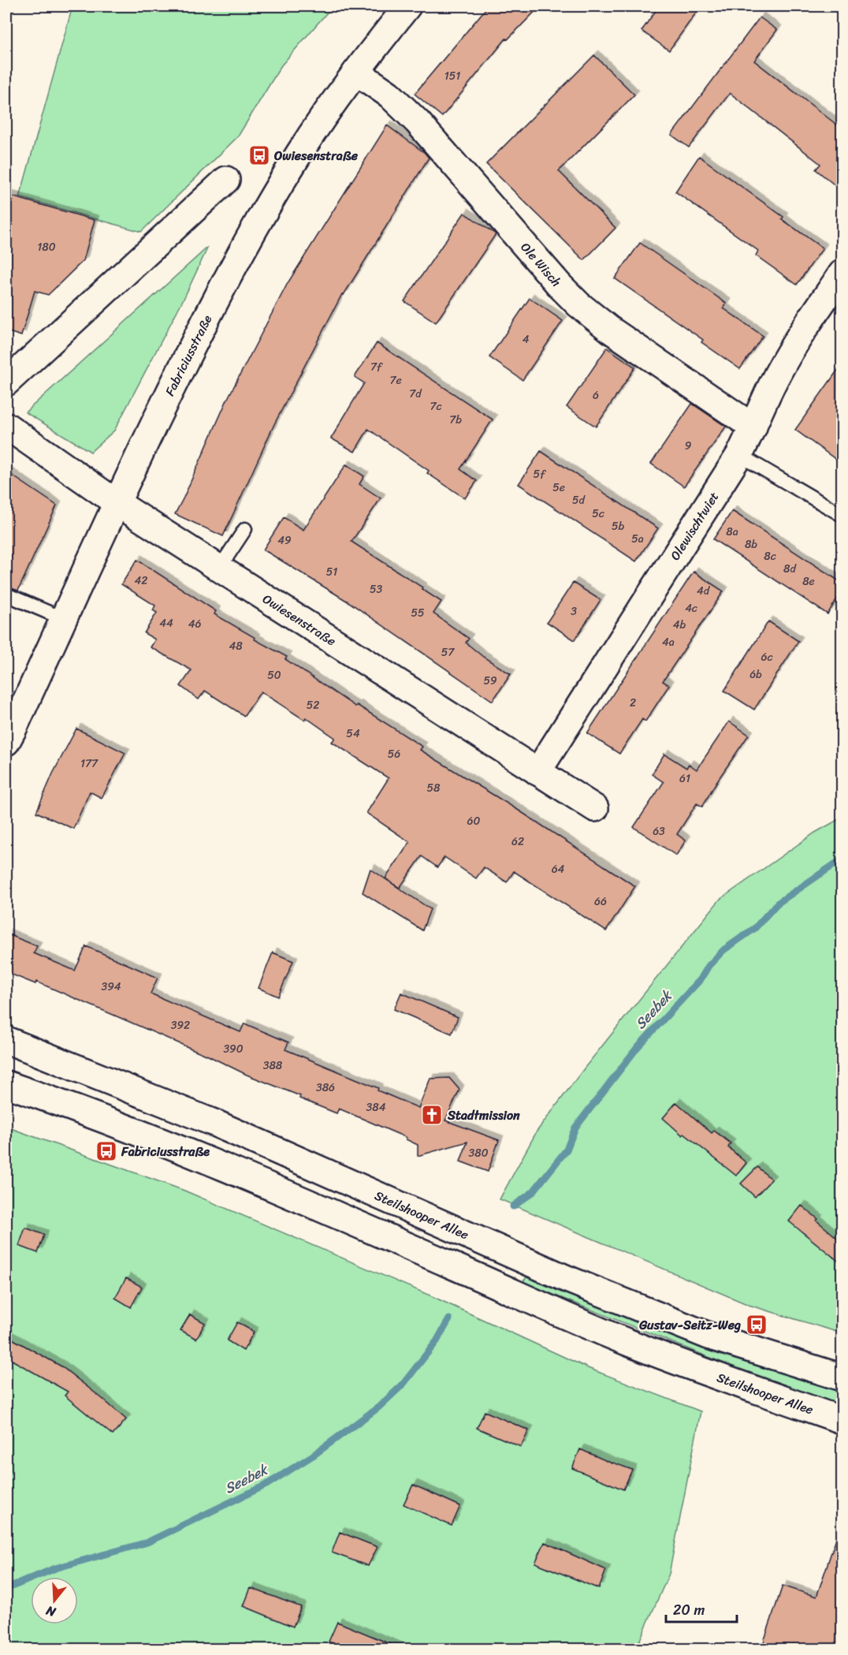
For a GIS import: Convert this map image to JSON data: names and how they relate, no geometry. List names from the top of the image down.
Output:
{
  "streets": {
    "street": [
      "Ole Wisch",
      "Fabriciusstraße",
      "Olewischtwiet",
      "Owiesenstraße",
      "Steilshooper Allee"
    ]
  },
  "crossings": [
    ["Ole Wisch", "Fabriciusstraße"],
    ["Ole Wisch", "Olewischtwiet"],
    ["Fabriciusstraße", "Owiesenstraße"],
    ["Olewischtwiet", "Owiesenstraße"]
  ],
  "water": ["Seebek"],
  "places": {
    "bus stop": ["Owiesenstraße", "Fabriciusstraße", "Gustav-Seitz-Weg"],
    "church": ["Stadtmission"]
  },
  "house_numbers": [
    "151",
    "180",
    "4",
    "7f",
    "7e",
    "7d",
    "6",
    "7c",
    "7b",
    "9",
    "5f",
    "5e",
    "5d",
    "5c",
    "5b",
    "8a",
    "5a",
    "49",
    "8b",
    "8c",
    "8d",
    "51",
    "42",
    "8e",
    "53",
    "4d",
    "4c",
    "3",
    "55",
    "44",
    "46",
    "4b",
    "4a",
    "48",
    "57",
    "6c",
    "6b",
    "50",
    "59",
    "2",
    "52",
    "54",
    "56",
    "177",
    "61",
    "58",
    "60",
    "63",
    "62",
    "64",
    "66",
    "394",
    "392",
    "390",
    "388",
    "386",
    "384",
    "380"
  ],
  "scale_bar": "20 m",
  "north": "bottom"
}
